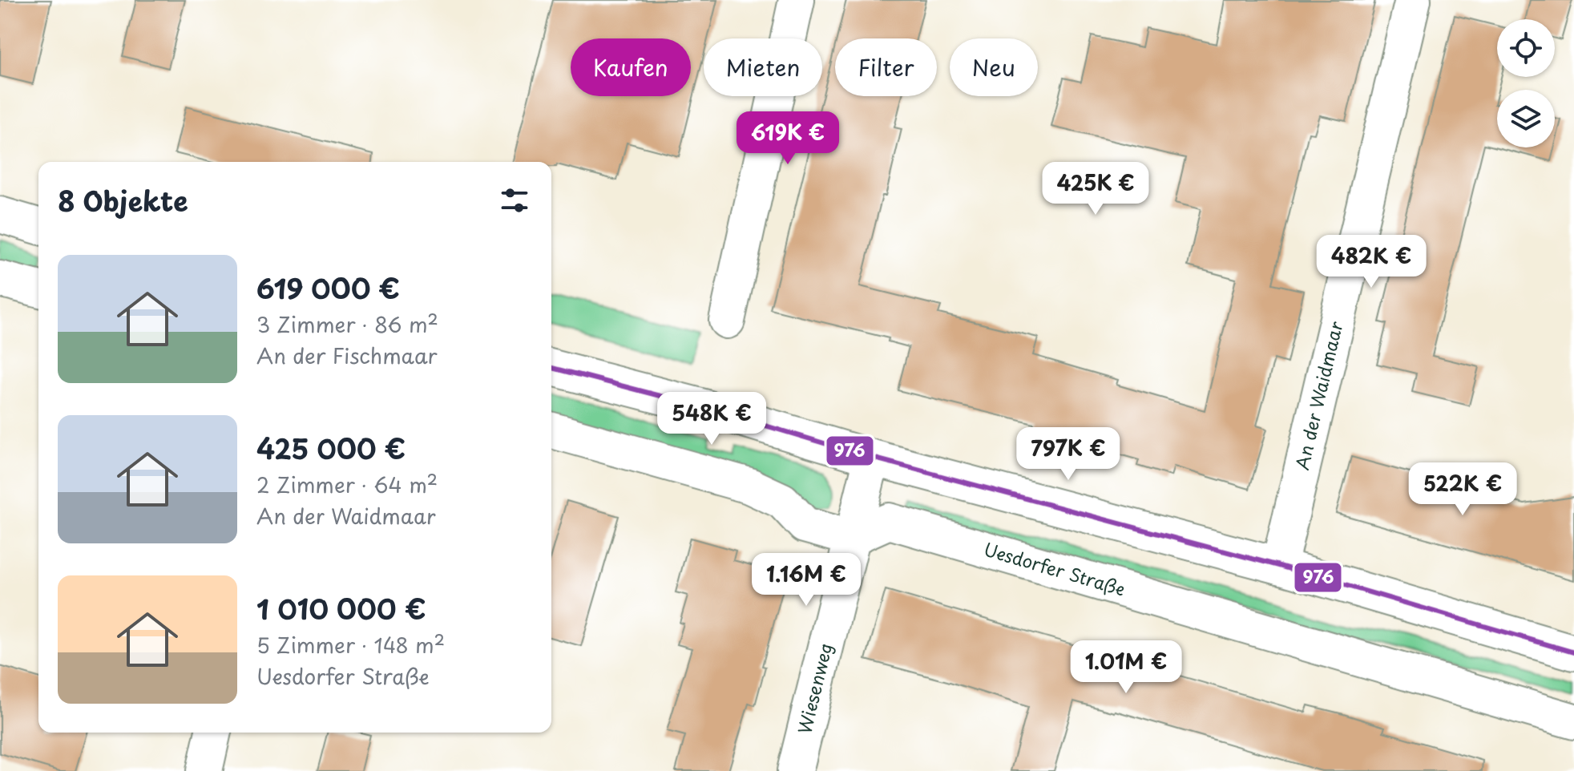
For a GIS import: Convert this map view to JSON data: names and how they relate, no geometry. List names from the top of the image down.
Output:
{
  "streets": {
    "street": ["An der Waidmaar", "Uesdorfer Straße", "Wiesenweg"]
  },
  "crossings": [
    ["Uesdorfer Straße", "Wiesenweg"]
  ],
  "lines": ["transit line 976"],
  "page": {
    "chip": [
      "Kaufen",
      "Mieten",
      "Filter",
      "Neu"
    ],
    "price": [
      "619K €",
      "425K €",
      "482K €",
      "548K €",
      "797K €",
      "522K €",
      "1.16M €",
      "1.01M €"
    ],
    "heading": "8 Objekte",
    "list": [
      {
        "name": "619 000 €",
        "note": "3 Zimmer · 86 m² · An der Fischmaar"
      },
      {
        "name": "425 000 €",
        "note": "2 Zimmer · 64 m² · An der Waidmaar"
      },
      {
        "name": "1 010 000 €",
        "note": "5 Zimmer · 148 m² · Uesdorfer Straße"
      }
    ]
  }
}
